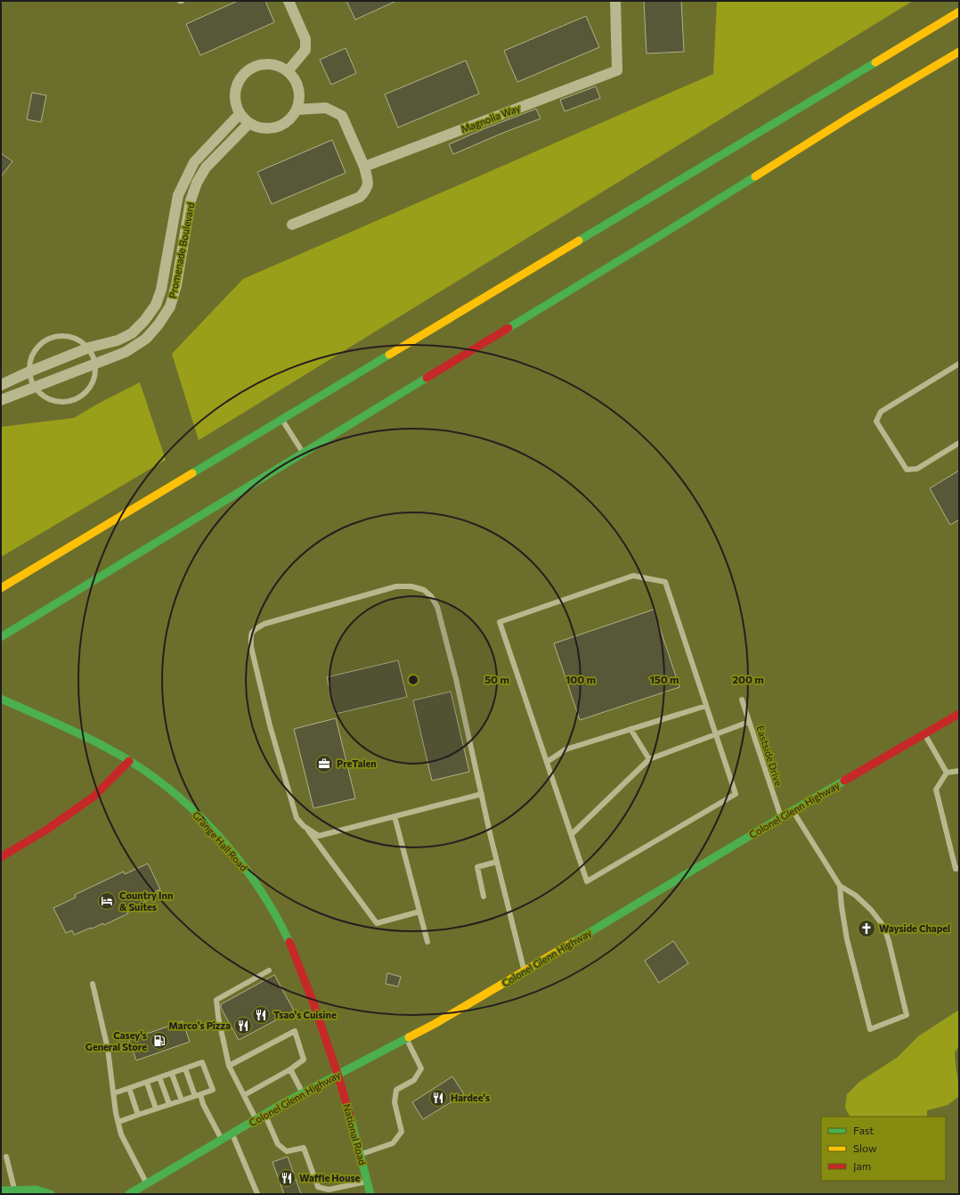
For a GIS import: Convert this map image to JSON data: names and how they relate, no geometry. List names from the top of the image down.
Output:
{
  "streets": {
    "main road": ["Colonel Glenn Highway", "Grange Hall Road", "National Road"],
    "street": ["Magnolia Way", "Promenade Boulevard"],
    "lane": ["Eastside Drive"]
  },
  "crossings": [
    ["Eastside Drive", "Colonel Glenn Highway"],
    ["Colonel Glenn Highway", "Grange Hall Road"],
    ["Colonel Glenn Highway", "National Road"],
    ["Grange Hall Road", "National Road"]
  ],
  "places": {
    "office": ["PreTalen"],
    "hotel": ["Country Inn & Suites"],
    "church": ["Wayside Chapel"],
    "restaurant": [
      "Tsao's Cuisine",
      "Marco's Pizza",
      "Hardee's",
      "Waffle House"
    ],
    "fuel station": ["Casey's General Store"]
  },
  "legend": ["Fast", "Slow", "Jam"],
  "rings": [
    "50 m",
    "100 m",
    "150 m",
    "200 m"
  ]
}
